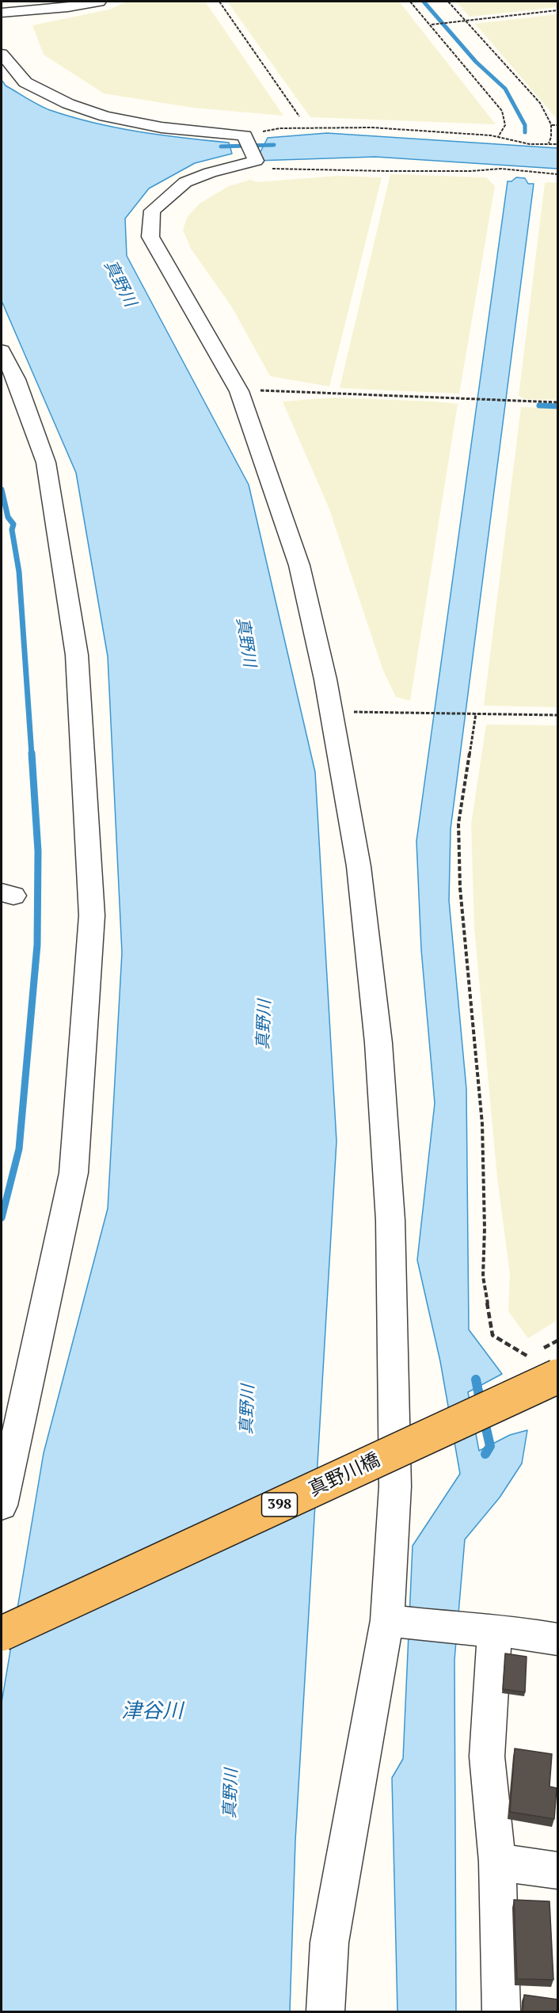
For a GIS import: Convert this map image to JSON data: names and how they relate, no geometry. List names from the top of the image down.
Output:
{
  "streets": {
    "highway": ["真野川橋", "398"]
  },
  "water": ["真野川", "津谷川"]
}
